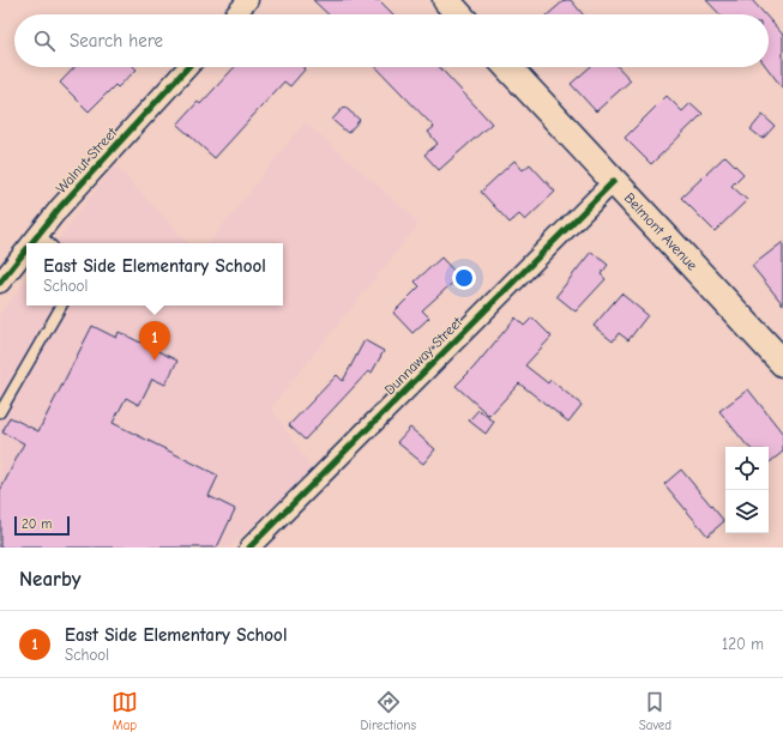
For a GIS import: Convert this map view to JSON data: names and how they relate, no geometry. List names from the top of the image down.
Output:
{
  "streets": {
    "main road": ["Belmont Avenue"],
    "street": ["Walnut Street", "Dunnaway Street"]
  },
  "crossings": [
    ["Belmont Avenue", "Dunnaway Street"]
  ],
  "scale_bar": "20 m",
  "page": {
    "search": "Search here",
    "popup": ["East Side Elementary School", "School"],
    "pins": "1",
    "scale": "20 m",
    "heading": "Nearby",
    "list": [
      {
        "mark": "1",
        "name": "East Side Elementary School",
        "note": "School",
        "value": "120 m"
      }
    ],
    "nav": ["Map", "Directions", "Saved"]
  }
}
